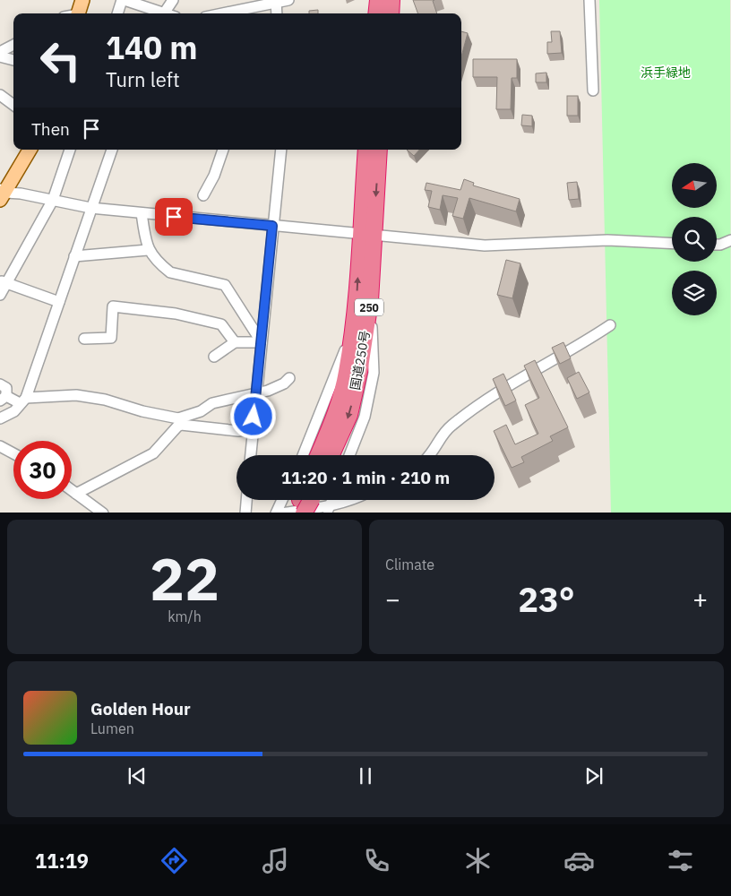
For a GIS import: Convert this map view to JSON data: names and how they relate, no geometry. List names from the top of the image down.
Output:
{
  "streets": {
    "highway": ["250", "国道250号"]
  },
  "parks": ["浜手緑地"],
  "north": "left",
  "page": {
    "turn": ["140 m", "Turn left"],
    "then": "Then",
    "limit": "30",
    "trip": "11:20 · 1 min · 210 m",
    "tile": [
      ["22", "km/h"],
      "Climate"
    ],
    "heat": ["−", "23°", "+"],
    "song": ["Golden Hour", "Lumen"],
    "tabs": "11:19"
  }
}
